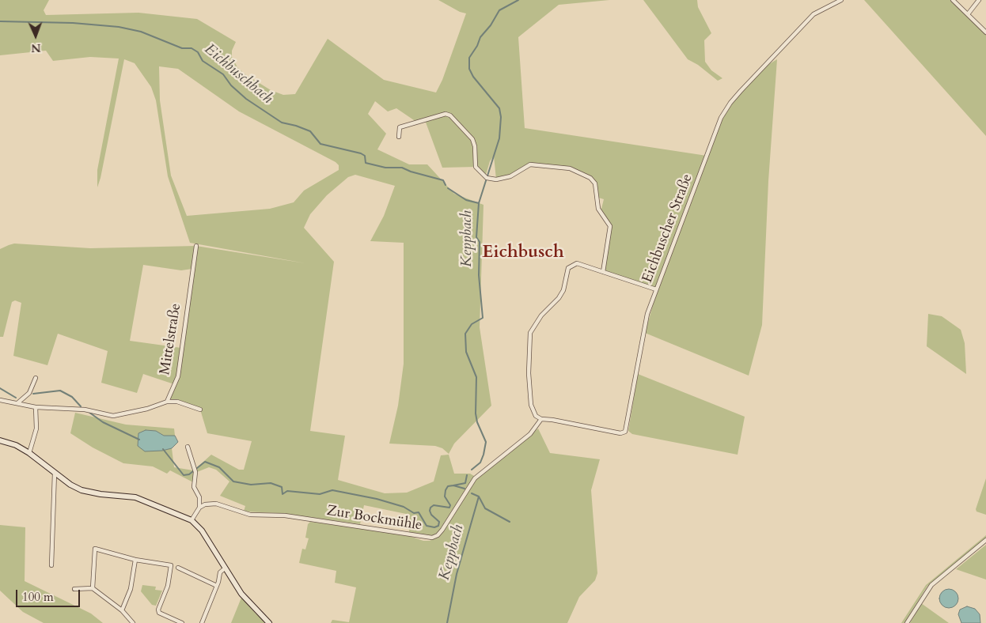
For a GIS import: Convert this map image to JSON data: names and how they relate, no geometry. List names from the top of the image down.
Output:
{
  "streets": {
    "street": ["Eichbuscher Straße", "Mittelstraße", "Zur Bockmühle"]
  },
  "crossings": [
    ["Eichbuscher Straße", "Zur Bockmühle"]
  ],
  "districts": ["Eichbusch"],
  "water": ["Eichbuschbach", "Keppbach"],
  "scale_bar": "100 m",
  "north": "bottom"
}
